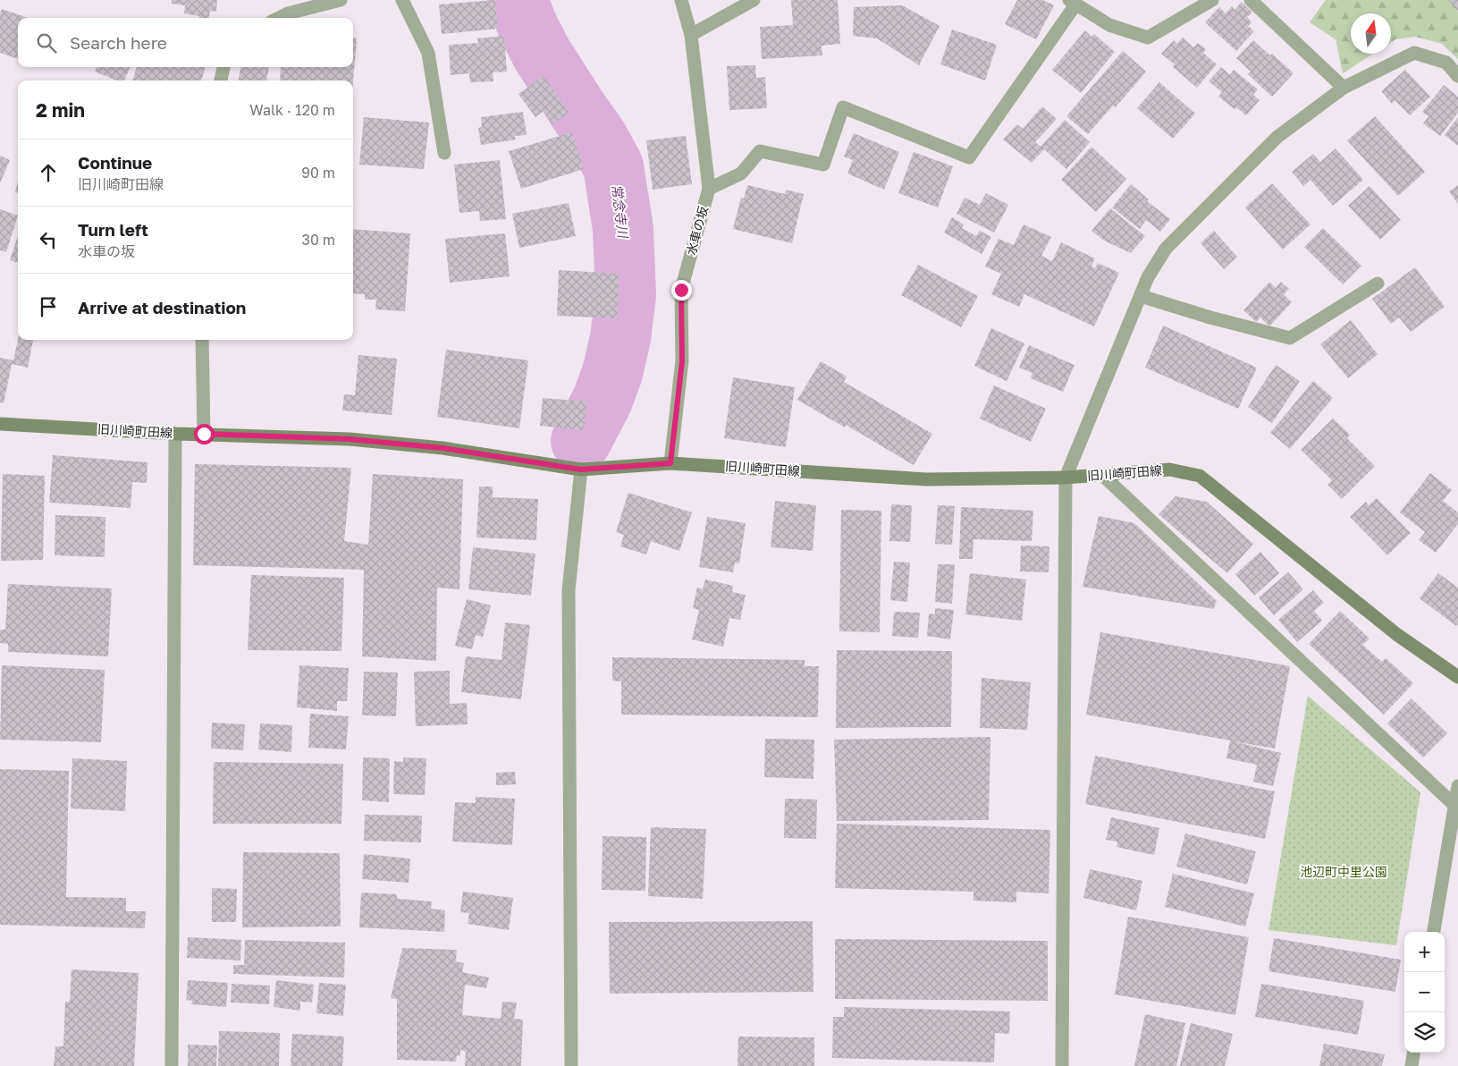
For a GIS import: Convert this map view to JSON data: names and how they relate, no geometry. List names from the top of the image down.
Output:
{
  "streets": {
    "main road": ["旧川崎町田線"],
    "street": ["水車の坂"]
  },
  "crossings": [
    ["水車の坂", "旧川崎町田線"]
  ],
  "water": ["常念寺川"],
  "parks": ["池辺町中里公園"],
  "north": "top",
  "page": {
    "search": "Search here",
    "heading": ["2 min", "Walk · 120 m"],
    "list": [
      ["Continue", "旧川崎町田線", "90 m"],
      ["Turn left", "水車の坂", "30 m"],
      "Arrive at destination"
    ],
    "map_buttons": ["+", "−"]
  }
}
